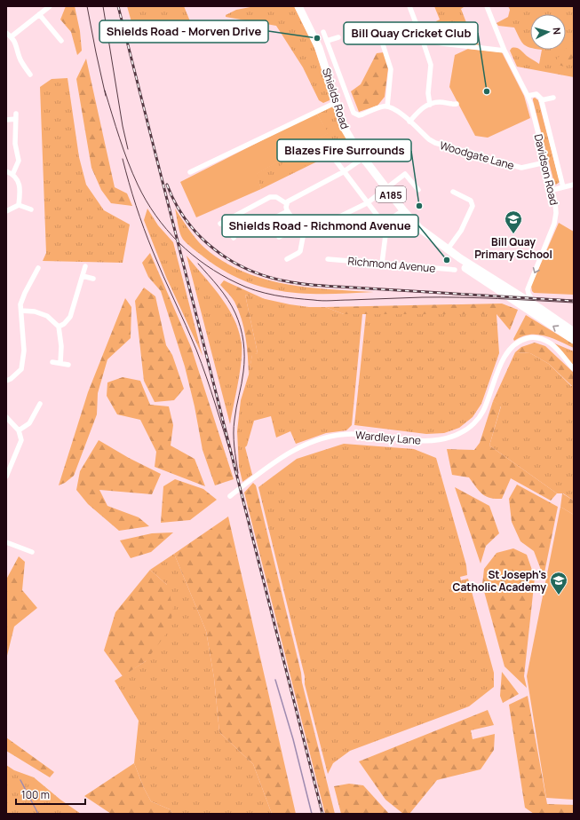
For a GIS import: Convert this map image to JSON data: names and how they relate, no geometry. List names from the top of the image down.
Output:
{
  "streets": {
    "main road": ["Shields Road", "A185"],
    "street": [
      "Woodgate Lane",
      "Davidson Road",
      "Richmond Avenue",
      "Wardley Lane"
    ]
  },
  "crossings": [
    ["Shields Road", "A185"],
    ["Woodgate Lane", "Davidson Road"],
    ["Davidson Road", "A185"],
    ["A185", "Richmond Avenue"]
  ],
  "one_way": ["Davidson Road"],
  "places": {
    "other": [
      "Shields Road - Morven Drive",
      "Bill Quay Cricket Club",
      "Blazes Fire Surrounds",
      "Shields Road - Richmond Avenue"
    ],
    "school or university": ["Bill Quay Primary School", "St Joseph's Catholic Academy"]
  },
  "scale_bar": "100 m",
  "north": "right"
}
